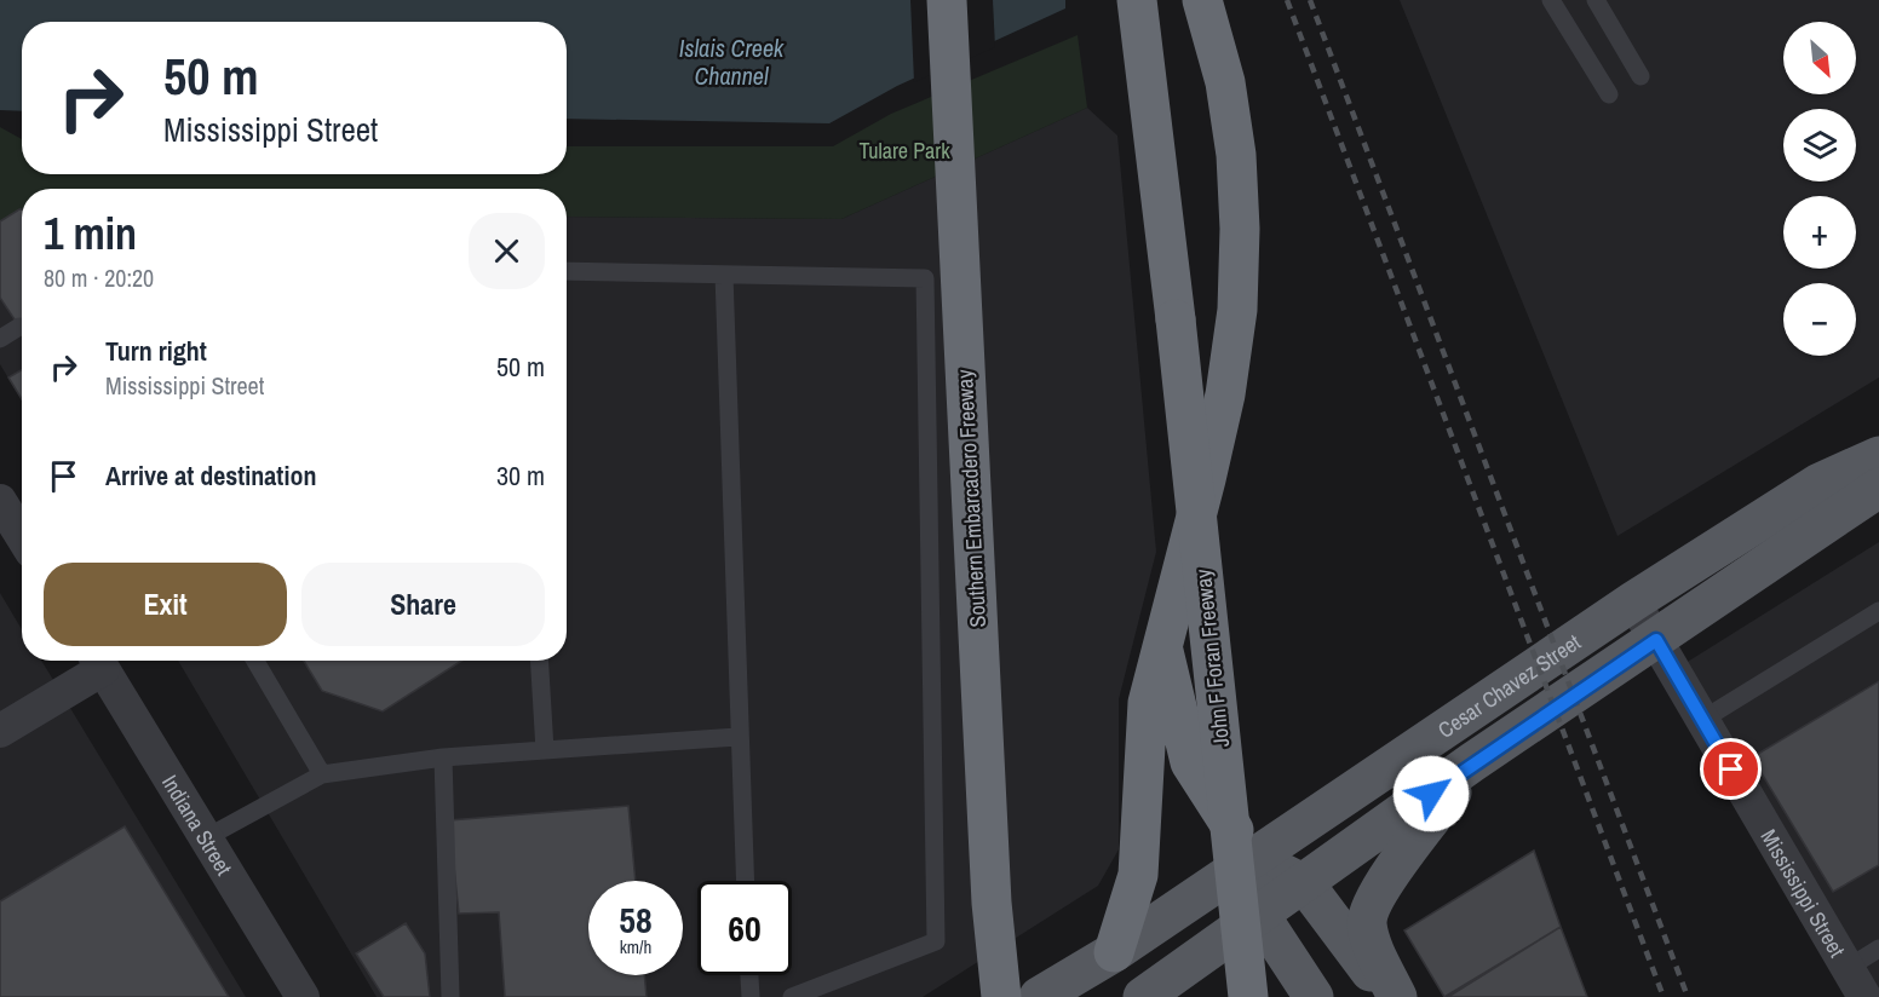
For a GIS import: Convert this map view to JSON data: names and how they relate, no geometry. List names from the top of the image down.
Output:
{
  "streets": {
    "highway": ["Southern Embarcadero Freeway", "John F Foran Freeway"],
    "main road": ["Cesar Chavez Street"],
    "street": ["Indiana Street", "Mississippi Street"]
  },
  "crossings": [
    ["Cesar Chavez Street", "Mississippi Street"]
  ],
  "water": ["Islais Creek Channel"],
  "parks": ["Tulare Park"],
  "north": "bottom right",
  "page": {
    "map_buttons": ["+", "−"],
    "turn": ["50 m", "Mississippi Street"],
    "heading": ["1 min", "80 m · 20:20"],
    "list": [
      {
        "name": "Turn right",
        "note": "Mississippi Street",
        "value": "50 m"
      },
      {
        "name": "Arrive at destination",
        "value": "30 m"
      }
    ],
    "buttons": ["Exit", "Share"],
    "speed": "58 km/h",
    "limit": "60"
  }
}
